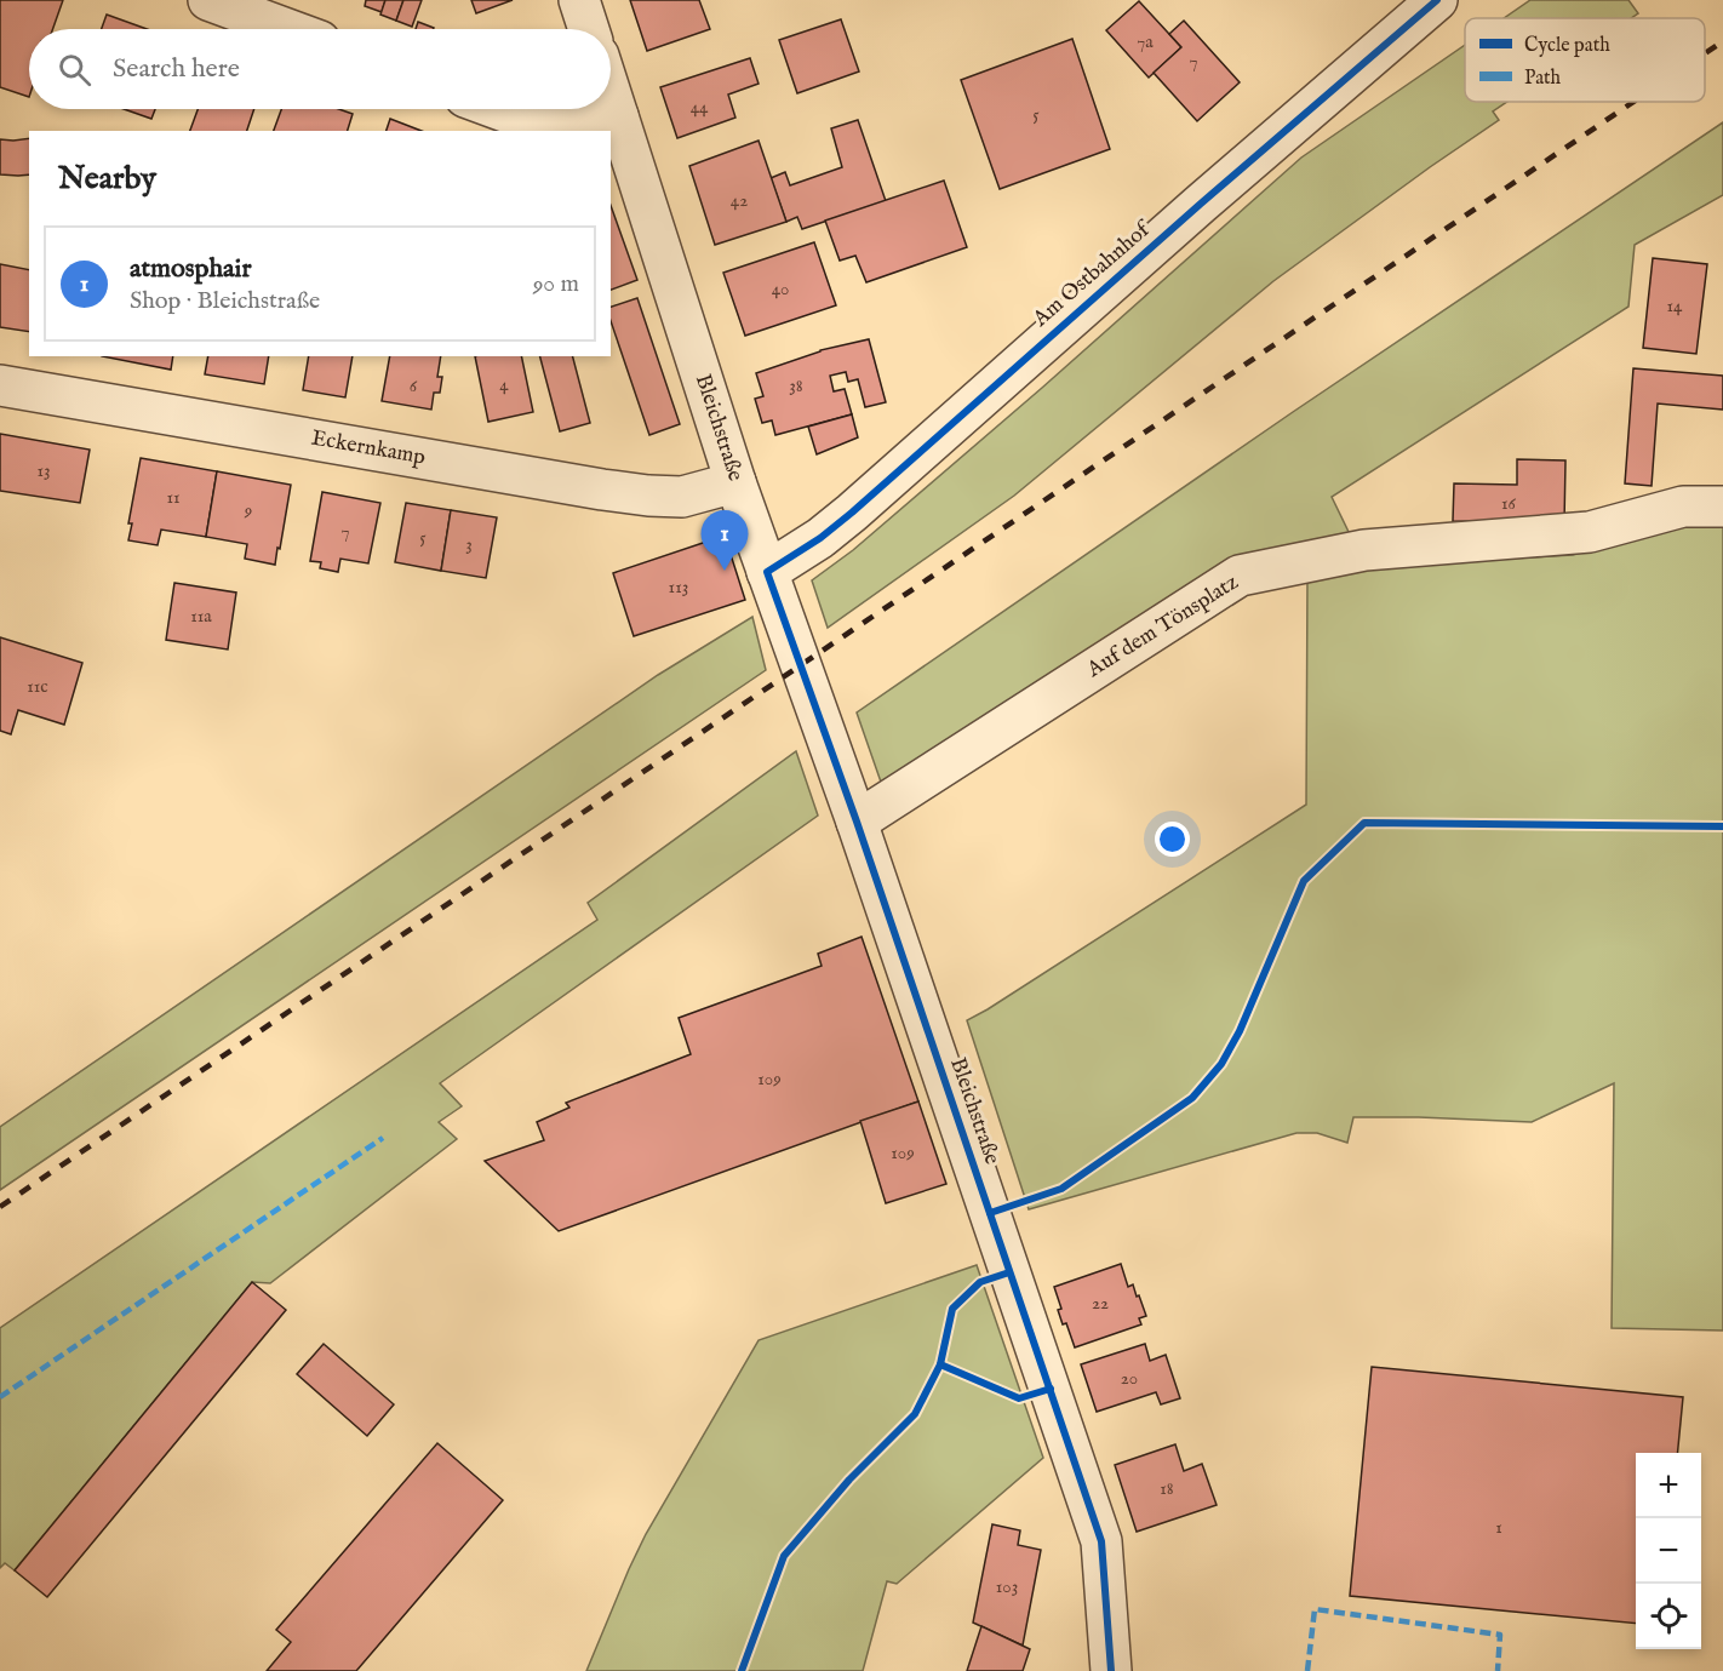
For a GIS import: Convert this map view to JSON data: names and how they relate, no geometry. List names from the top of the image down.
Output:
{
  "streets": {
    "street": [
      "Am Ostbahnhof",
      "Bleichstraße",
      "Eckernkamp",
      "Auf dem Tönsplatz"
    ]
  },
  "crossings": [
    ["Am Ostbahnhof", "Bleichstraße"],
    ["Bleichstraße", "Eckernkamp"],
    ["Bleichstraße", "Auf dem Tönsplatz"]
  ],
  "house_numbers": [
    "7a",
    "7",
    "44",
    "5",
    "42",
    "40",
    "14",
    "4",
    "6",
    "38",
    "13",
    "11",
    "16",
    "9",
    "7",
    "5",
    "3",
    "113",
    "11a",
    "11c",
    "109",
    "109",
    "22",
    "20",
    "18",
    "1",
    "103"
  ],
  "legend": ["Cycle path", "Path"],
  "page": {
    "search": "Search here",
    "heading": "Nearby",
    "list": [
      {
        "mark": "1",
        "name": "atmosphair",
        "note": "Shop · Bleichstraße",
        "value": "90 m"
      }
    ],
    "pins": "1",
    "map_buttons": ["+", "−"]
  }
}
